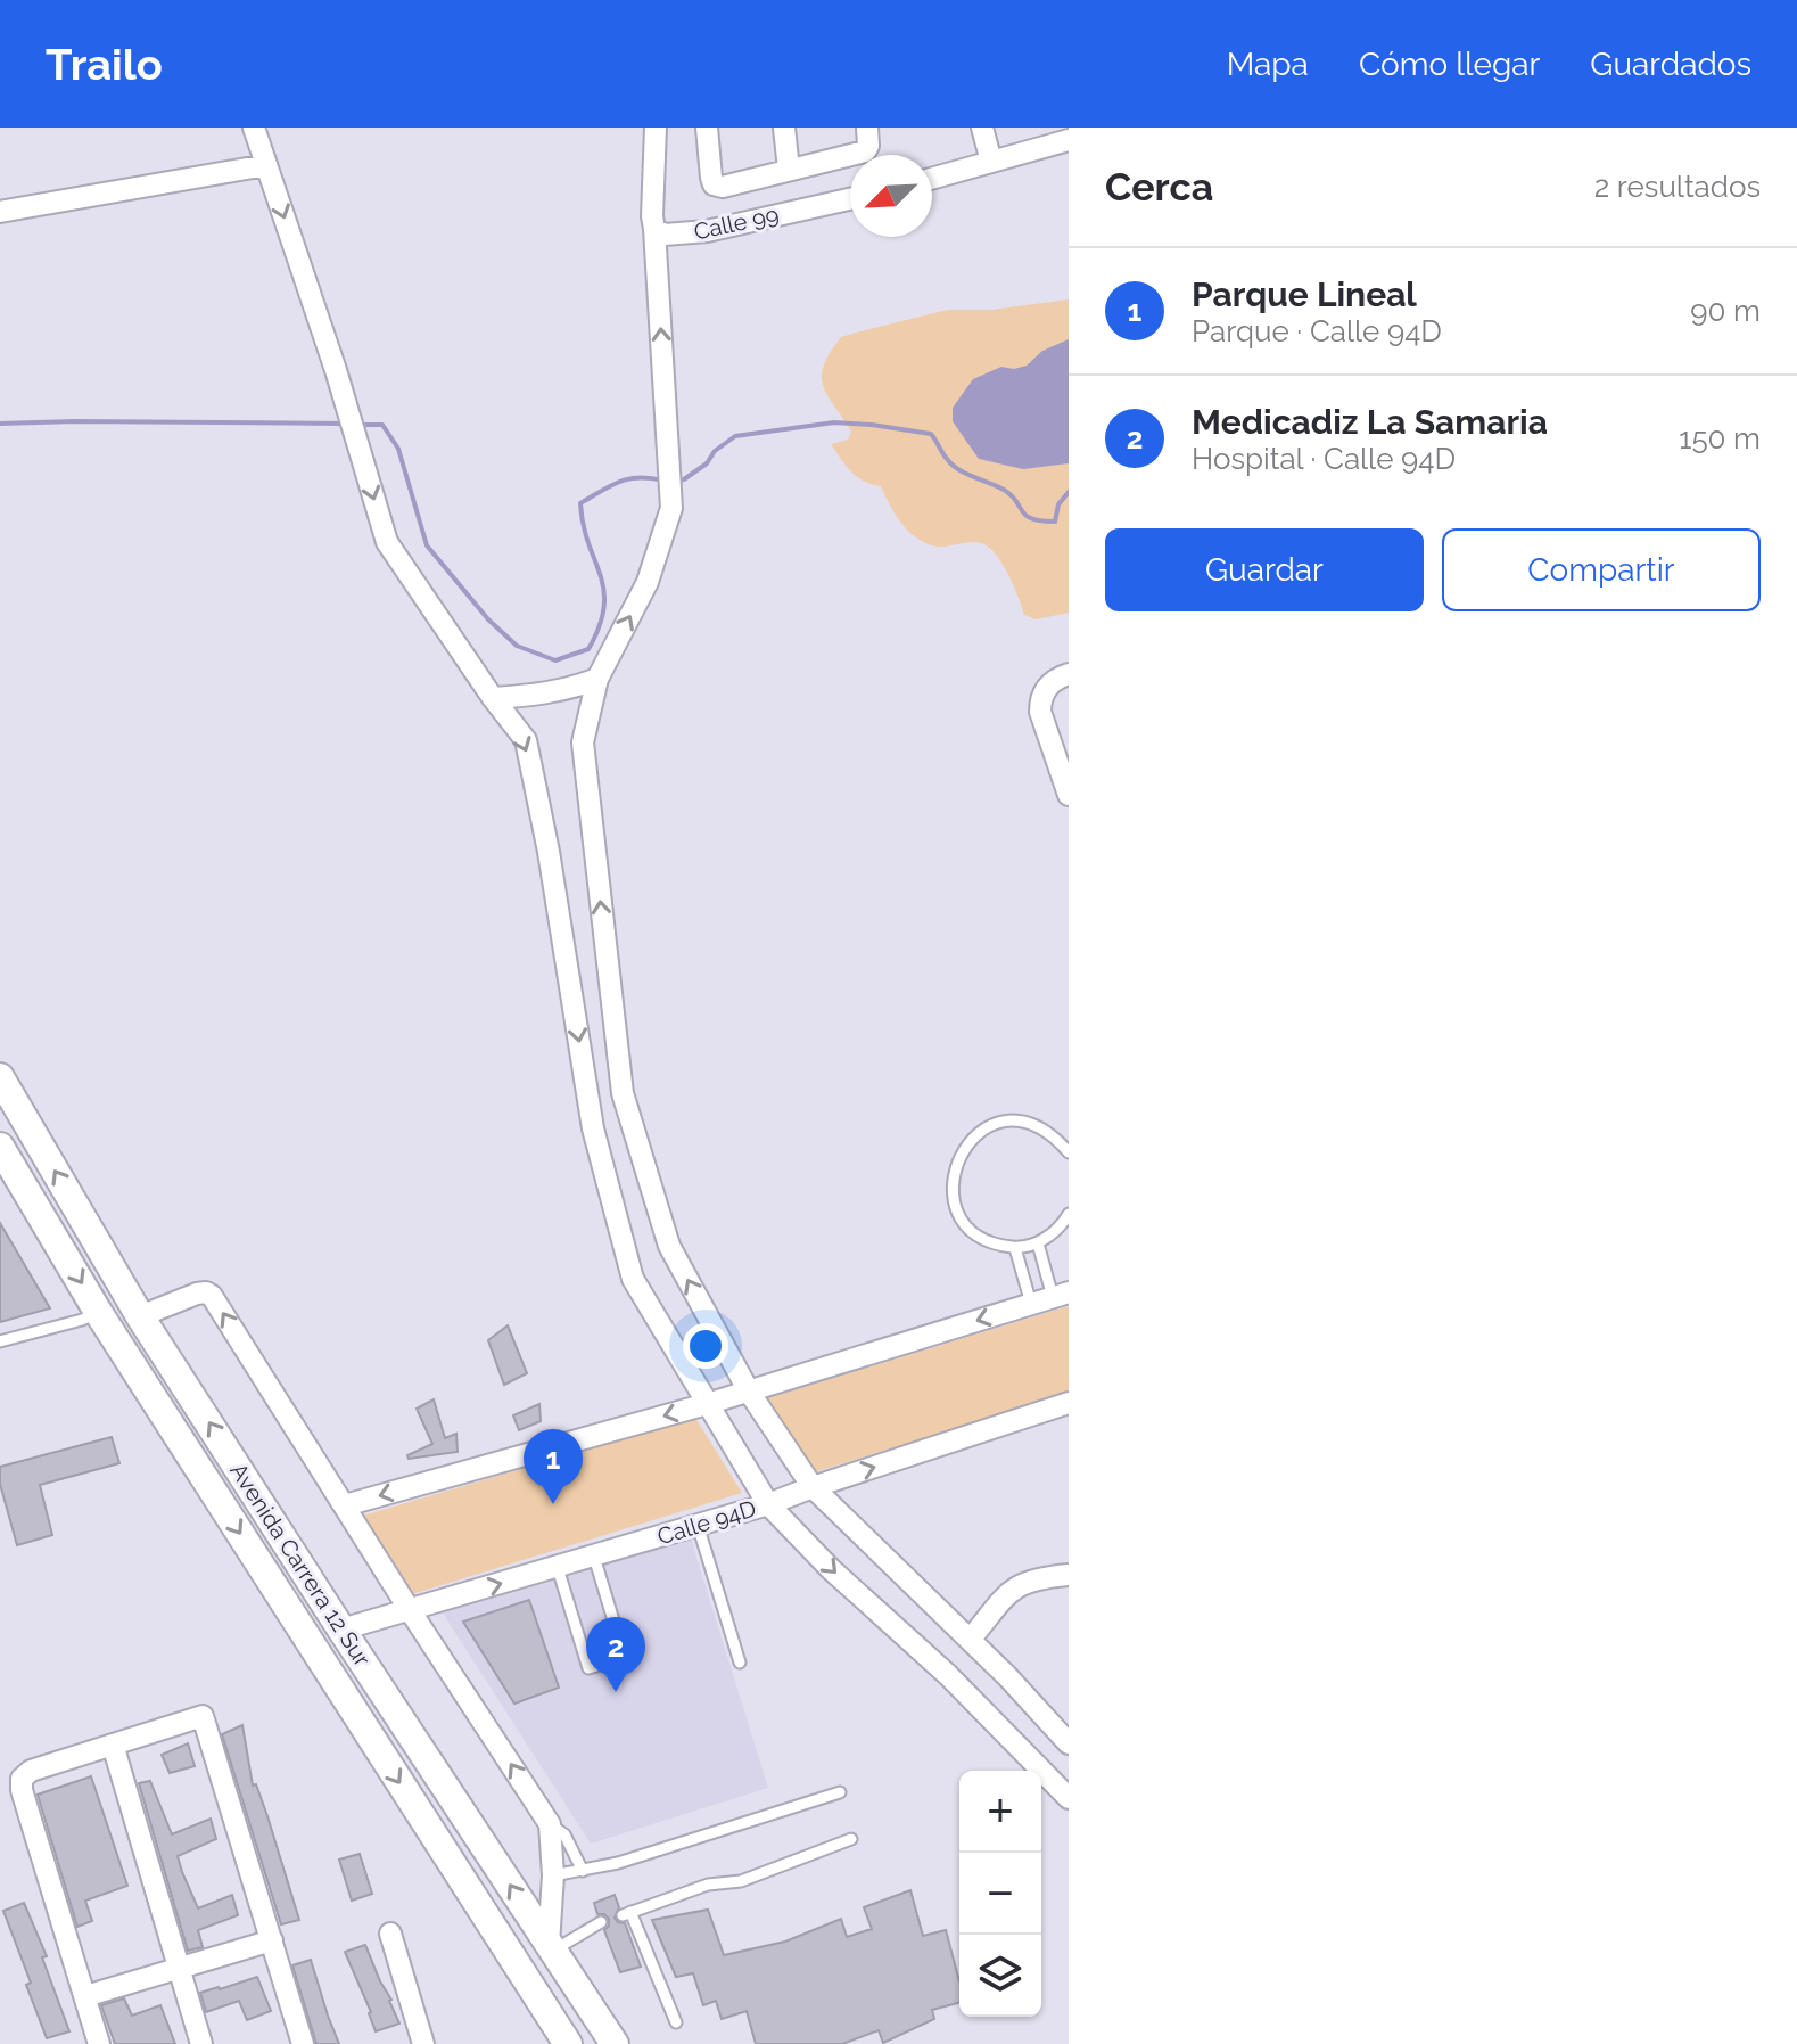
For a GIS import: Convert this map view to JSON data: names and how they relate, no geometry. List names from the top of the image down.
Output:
{
  "streets": {
    "street": ["Calle 99", "Calle 94D", "Avenida Carrera 12 Sur"]
  },
  "crossings": [
    ["Calle 94D", "Avenida Carrera 12 Sur"]
  ],
  "north": "bottom left",
  "page": {
    "header": "Trailo",
    "nav": ["Mapa", "Cómo llegar", "Guardados"],
    "heading": ["Cerca", "2 resultados"],
    "list": [
      {
        "mark": "1",
        "name": "Parque Lineal",
        "note": "Parque · Calle 94D",
        "value": "90 m"
      },
      {
        "mark": "2",
        "name": "Medicadiz La Samaria",
        "note": "Hospital · Calle 94D",
        "value": "150 m"
      }
    ],
    "buttons": ["Guardar", "Compartir"],
    "pins": ["1", "2"],
    "map_buttons": ["+", "−"]
  }
}
